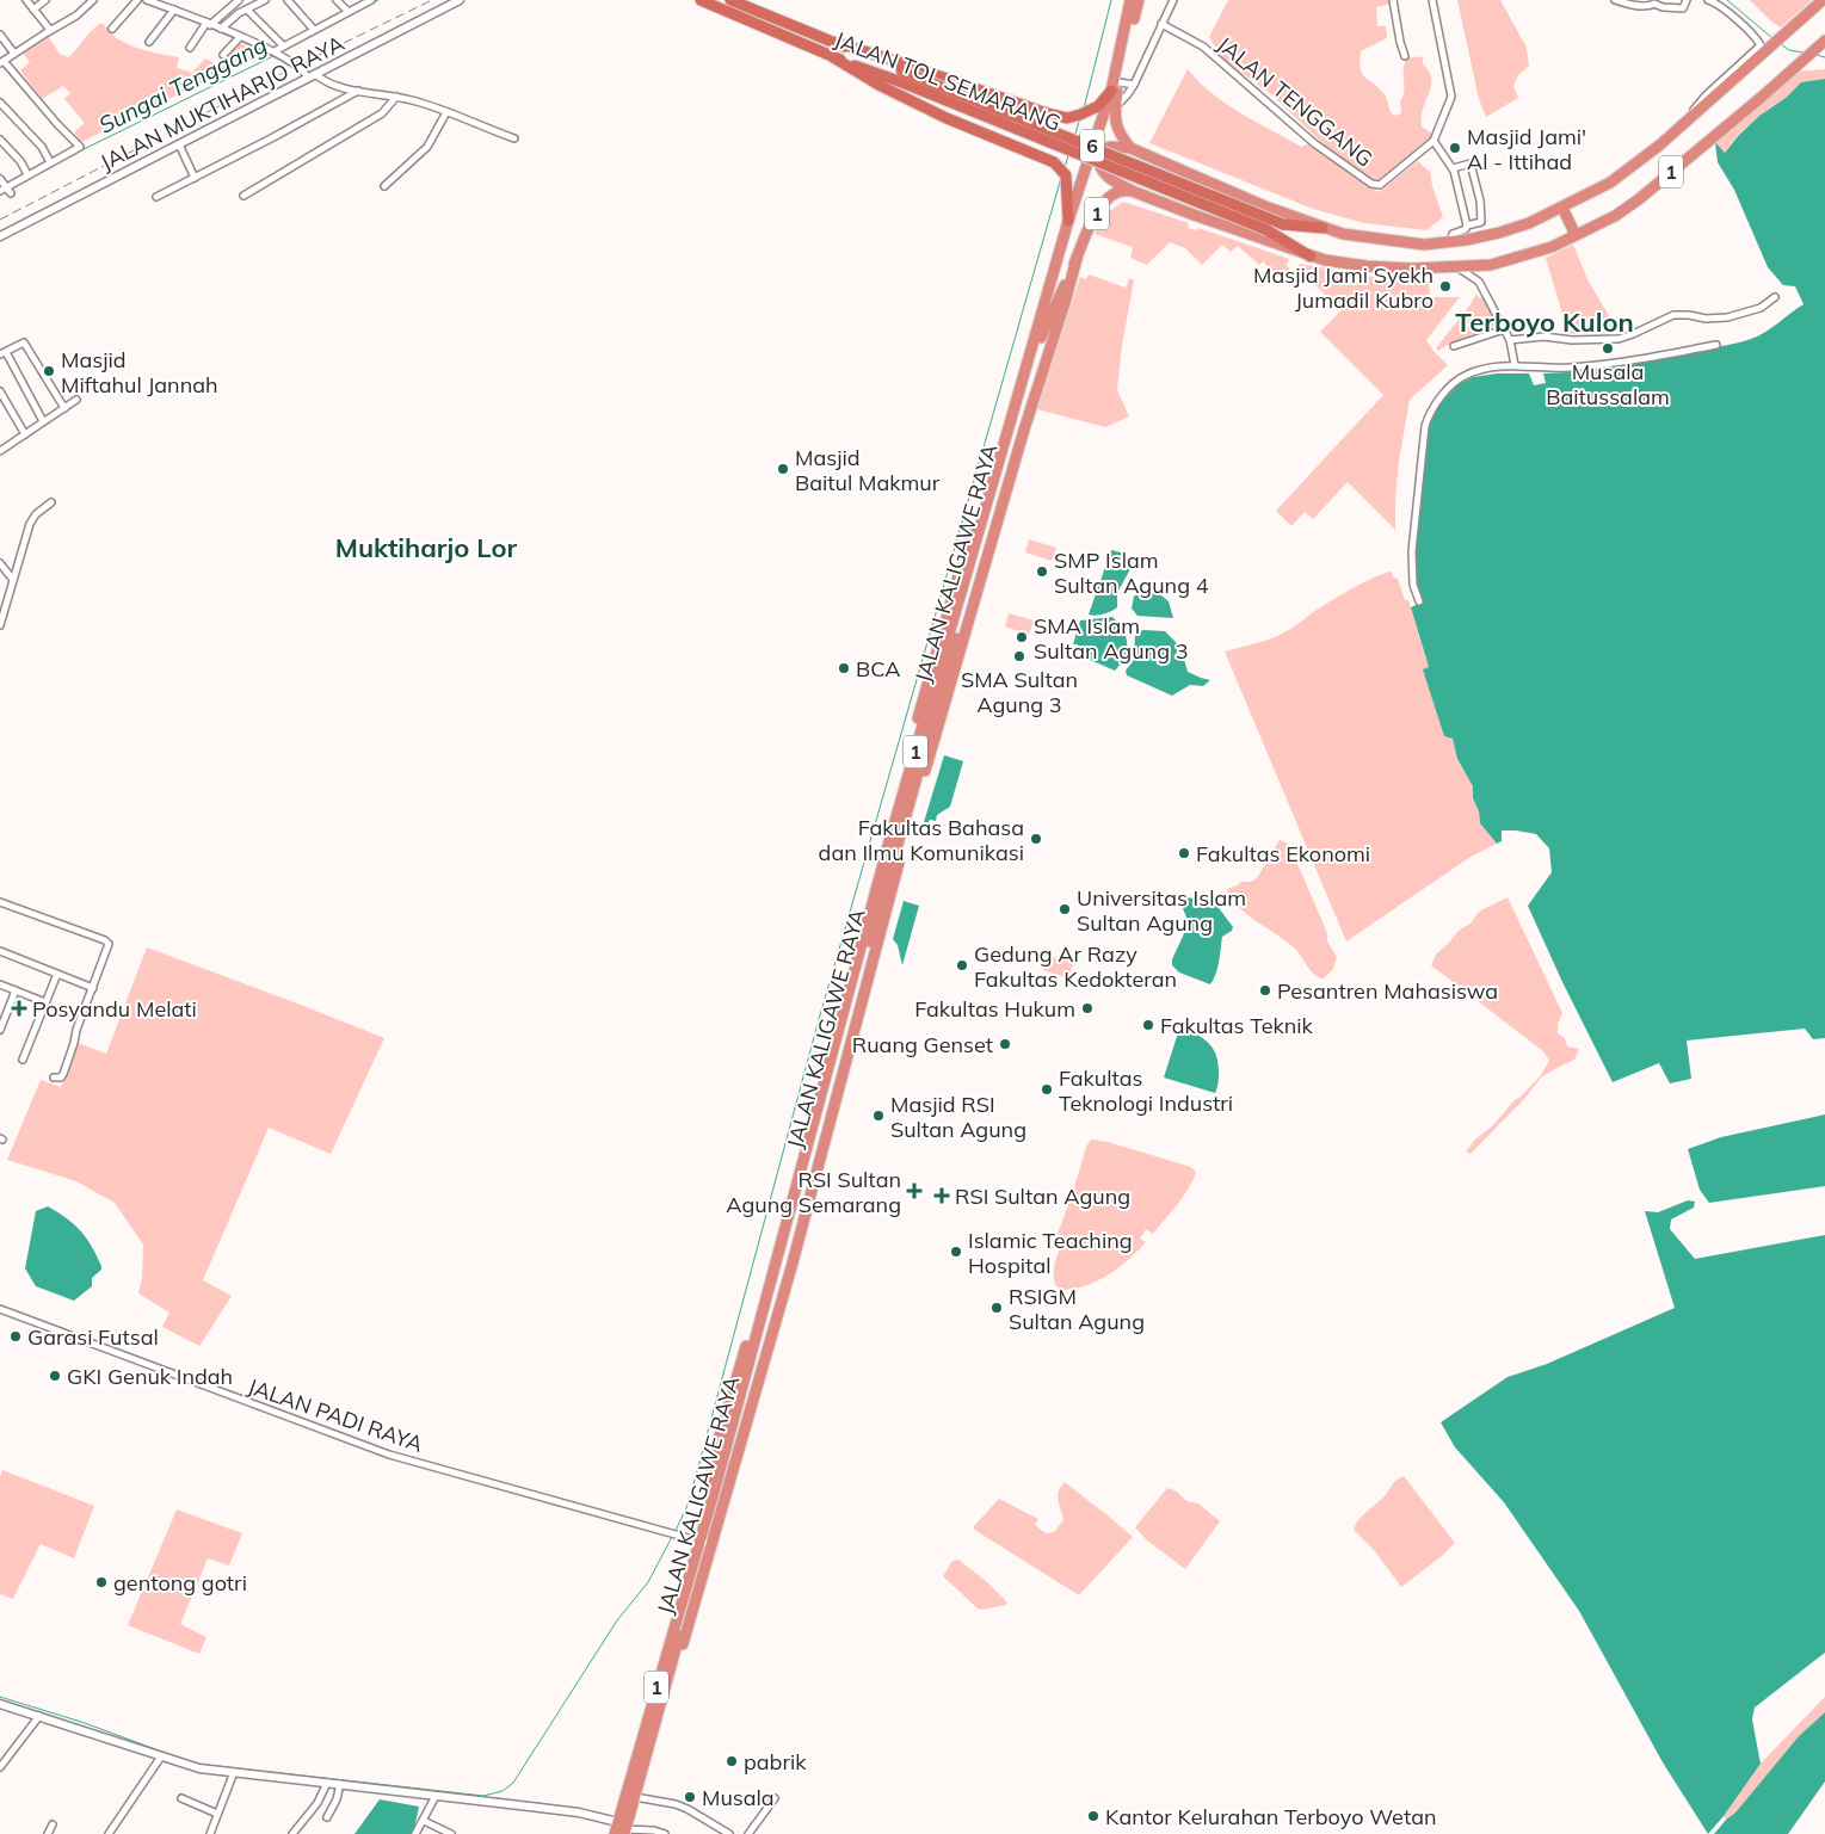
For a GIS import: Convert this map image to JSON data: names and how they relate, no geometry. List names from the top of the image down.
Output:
{
  "streets": {
    "highway": [
      "JALAN TOL SEMARANG",
      "6",
      "1",
      "JALAN KALIGAWE RAYA"
    ],
    "street": ["JALAN TENGGANG", "JALAN MUKTIHARJO RAYA", "JALAN PADI RAYA"]
  },
  "crossings": [
    ["JALAN TOL SEMARANG", "1"],
    ["1", "JALAN KALIGAWE RAYA"],
    ["1", "JALAN PADI RAYA"],
    ["JALAN KALIGAWE RAYA", "JALAN PADI RAYA"]
  ],
  "districts": ["Terboyo Kulon", "Muktiharjo Lor"],
  "water": ["Sungai Tenggang"],
  "places": {
    "other": [
      "Masjid Jami' Al - Ittihad",
      "Masjid Jami Syekh Jumadil Kubro",
      "Musala Baitussalam",
      "Masjid Miftahul Jannah",
      "Masjid Baitul Makmur",
      "SMP Islam Sultan Agung 4",
      "SMA Islam Sultan Agung 3",
      "SMA Sultan Agung 3",
      "BCA",
      "Fakultas Bahasa dan Ilmu Komunikasi",
      "Fakultas Ekonomi",
      "Universitas Islam Sultan Agung",
      "Gedung Ar Razy Fakultas Kedokteran",
      "Pesantren Mahasiswa",
      "Fakultas Hukum",
      "Fakultas Teknik",
      "Ruang Genset",
      "Fakultas Teknologi Industri",
      "Masjid RSI Sultan Agung",
      "Islamic Teaching Hospital",
      "RSIGM Sultan Agung",
      "Garasi Futsal",
      "GKI Genuk Indah",
      "gentong gotri",
      "pabrik",
      "Musala",
      "Kantor Kelurahan Terboyo Wetan"
    ],
    "health": ["Posyandu Melati", "RSI Sultan Agung Semarang", "RSI Sultan Agung"]
  }
}
